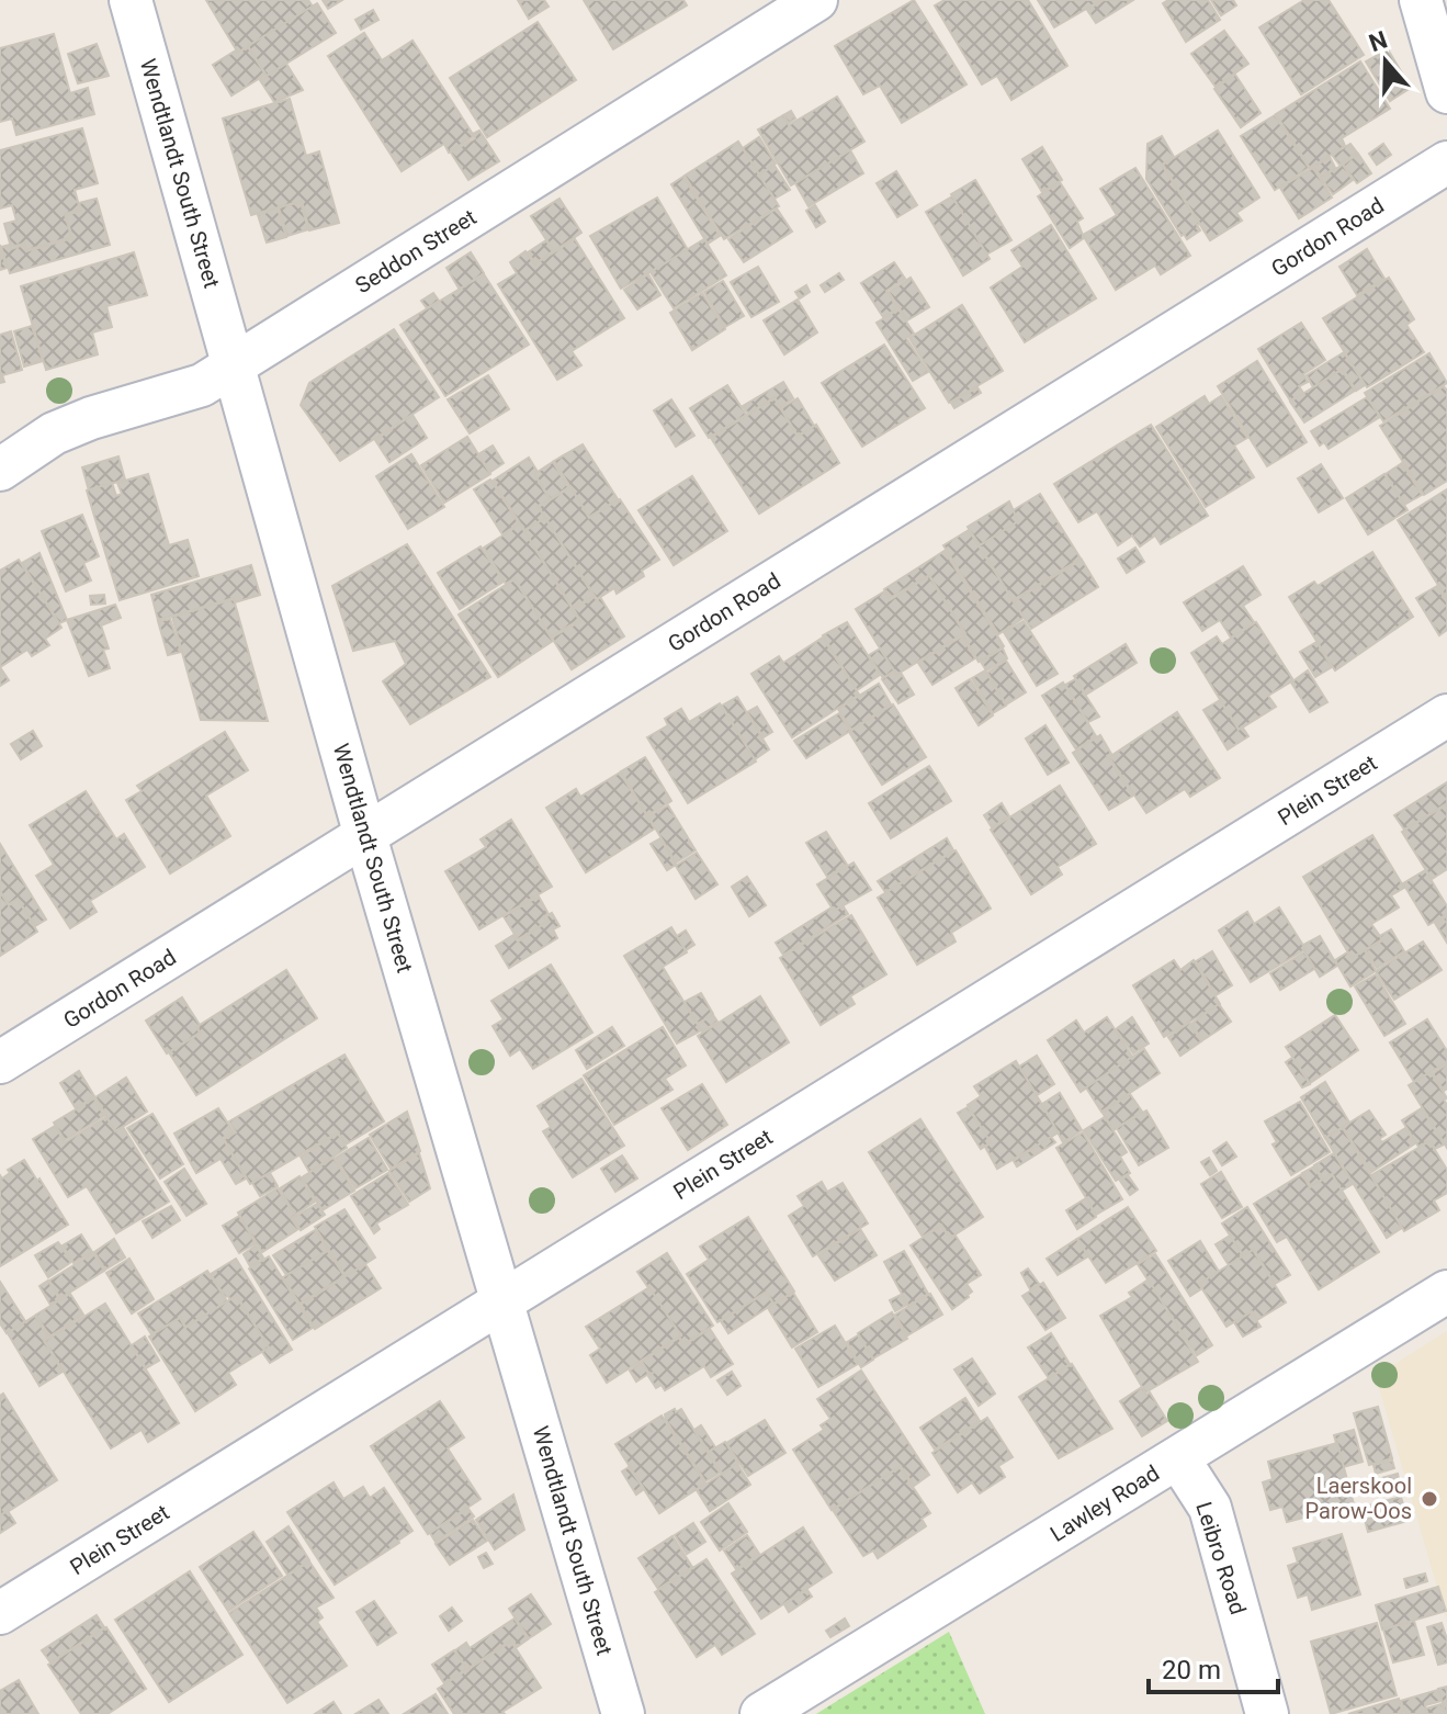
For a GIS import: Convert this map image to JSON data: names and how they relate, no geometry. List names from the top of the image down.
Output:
{
  "streets": {
    "street": [
      "Wendtlandt South Street",
      "Gordon Road",
      "Seddon Street",
      "Plein Street",
      "Lawley Road",
      "Leibro Road"
    ]
  },
  "crossings": [
    ["Wendtlandt South Street", "Gordon Road"],
    ["Wendtlandt South Street", "Seddon Street"],
    ["Wendtlandt South Street", "Plein Street"],
    ["Lawley Road", "Leibro Road"]
  ],
  "places": ["Laerskool Parow-Oos"],
  "scale_bar": "20 m",
  "north": "top"
}
